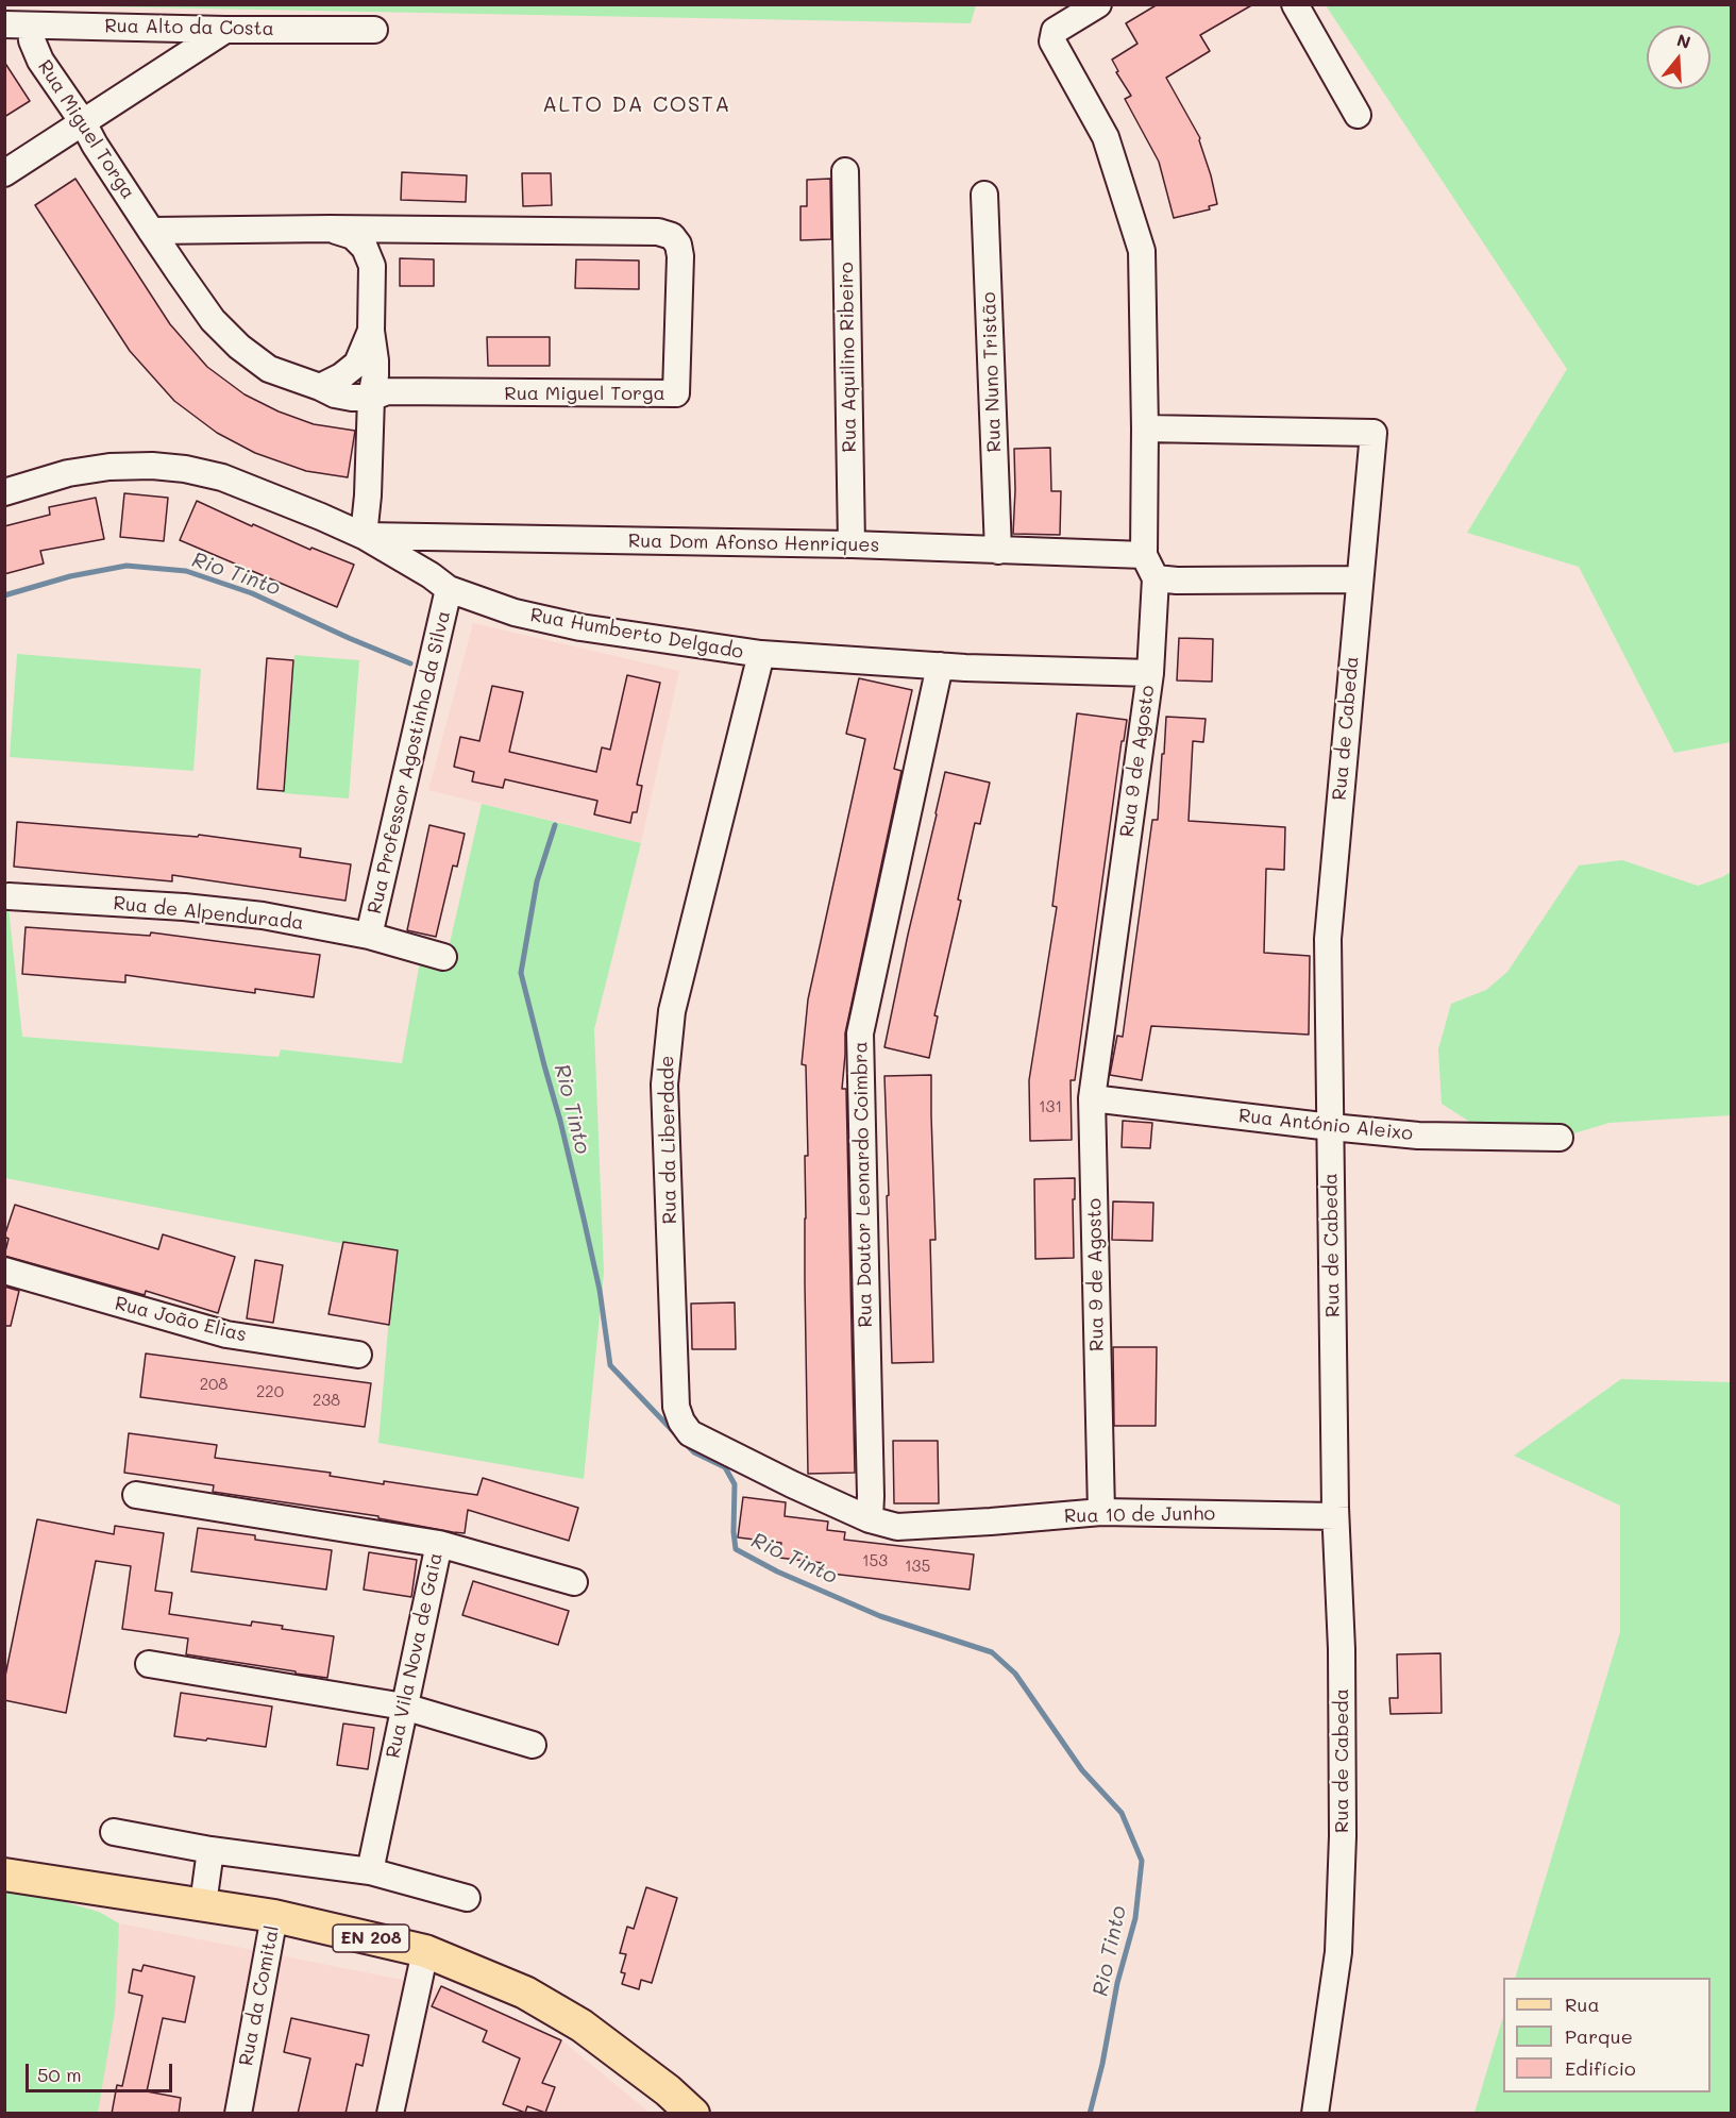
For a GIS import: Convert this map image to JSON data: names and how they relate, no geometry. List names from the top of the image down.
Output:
{
  "streets": {
    "main road": ["EN 208"],
    "street": [
      "Rua Alto da Costa",
      "Rua Miguel Torga",
      "Rua Aquilino Ribeiro",
      "Rua Nuno Tristão",
      "Rua Dom Afonso Henriques",
      "Rua Humberto Delgado",
      "Rua de Cabeda",
      "Rua 9 de Agosto",
      "Rua Professor Agostinho da Silva",
      "Rua de Alpendurada",
      "Rua António Aleixo",
      "Rua da Liberdade",
      "Rua Doutor Leonardo Coimbra",
      "Rua João Elias",
      "Rua 10 de Junho",
      "Rua Vila Nova de Gaia",
      "Rua da Comital"
    ]
  },
  "crossings": [
    ["Rua Alto da Costa", "Rua Miguel Torga"],
    ["Rua Aquilino Ribeiro", "Rua Dom Afonso Henriques"],
    ["Rua Nuno Tristão", "Rua Dom Afonso Henriques"],
    ["Rua Dom Afonso Henriques", "Rua Humberto Delgado"],
    ["Rua Dom Afonso Henriques", "Rua 9 de Agosto"],
    ["Rua Humberto Delgado", "Rua 9 de Agosto"],
    ["Rua Humberto Delgado", "Rua Professor Agostinho da Silva"],
    ["Rua Humberto Delgado", "Rua da Liberdade"],
    ["Rua Humberto Delgado", "Rua Doutor Leonardo Coimbra"],
    ["Rua de Cabeda", "Rua 9 de Agosto"],
    ["Rua de Cabeda", "Rua António Aleixo"],
    ["Rua de Cabeda", "Rua 10 de Junho"],
    ["Rua 9 de Agosto", "Rua António Aleixo"],
    ["Rua 9 de Agosto", "Rua 10 de Junho"],
    ["Rua Professor Agostinho da Silva", "Rua de Alpendurada"],
    ["Rua da Liberdade", "Rua Doutor Leonardo Coimbra"],
    ["Rua da Liberdade", "Rua 10 de Junho"],
    ["Rua Doutor Leonardo Coimbra", "Rua 10 de Junho"],
    ["EN 208", "Rua da Comital"]
  ],
  "districts": ["ALTO DA COSTA"],
  "water": ["Rio Tinto"],
  "house_numbers": [
    "131",
    "208",
    "220",
    "238",
    "153",
    "135"
  ],
  "legend": ["Rua", "Parque", "Edifício"],
  "scale_bar": "50 m",
  "north": "top"
}
